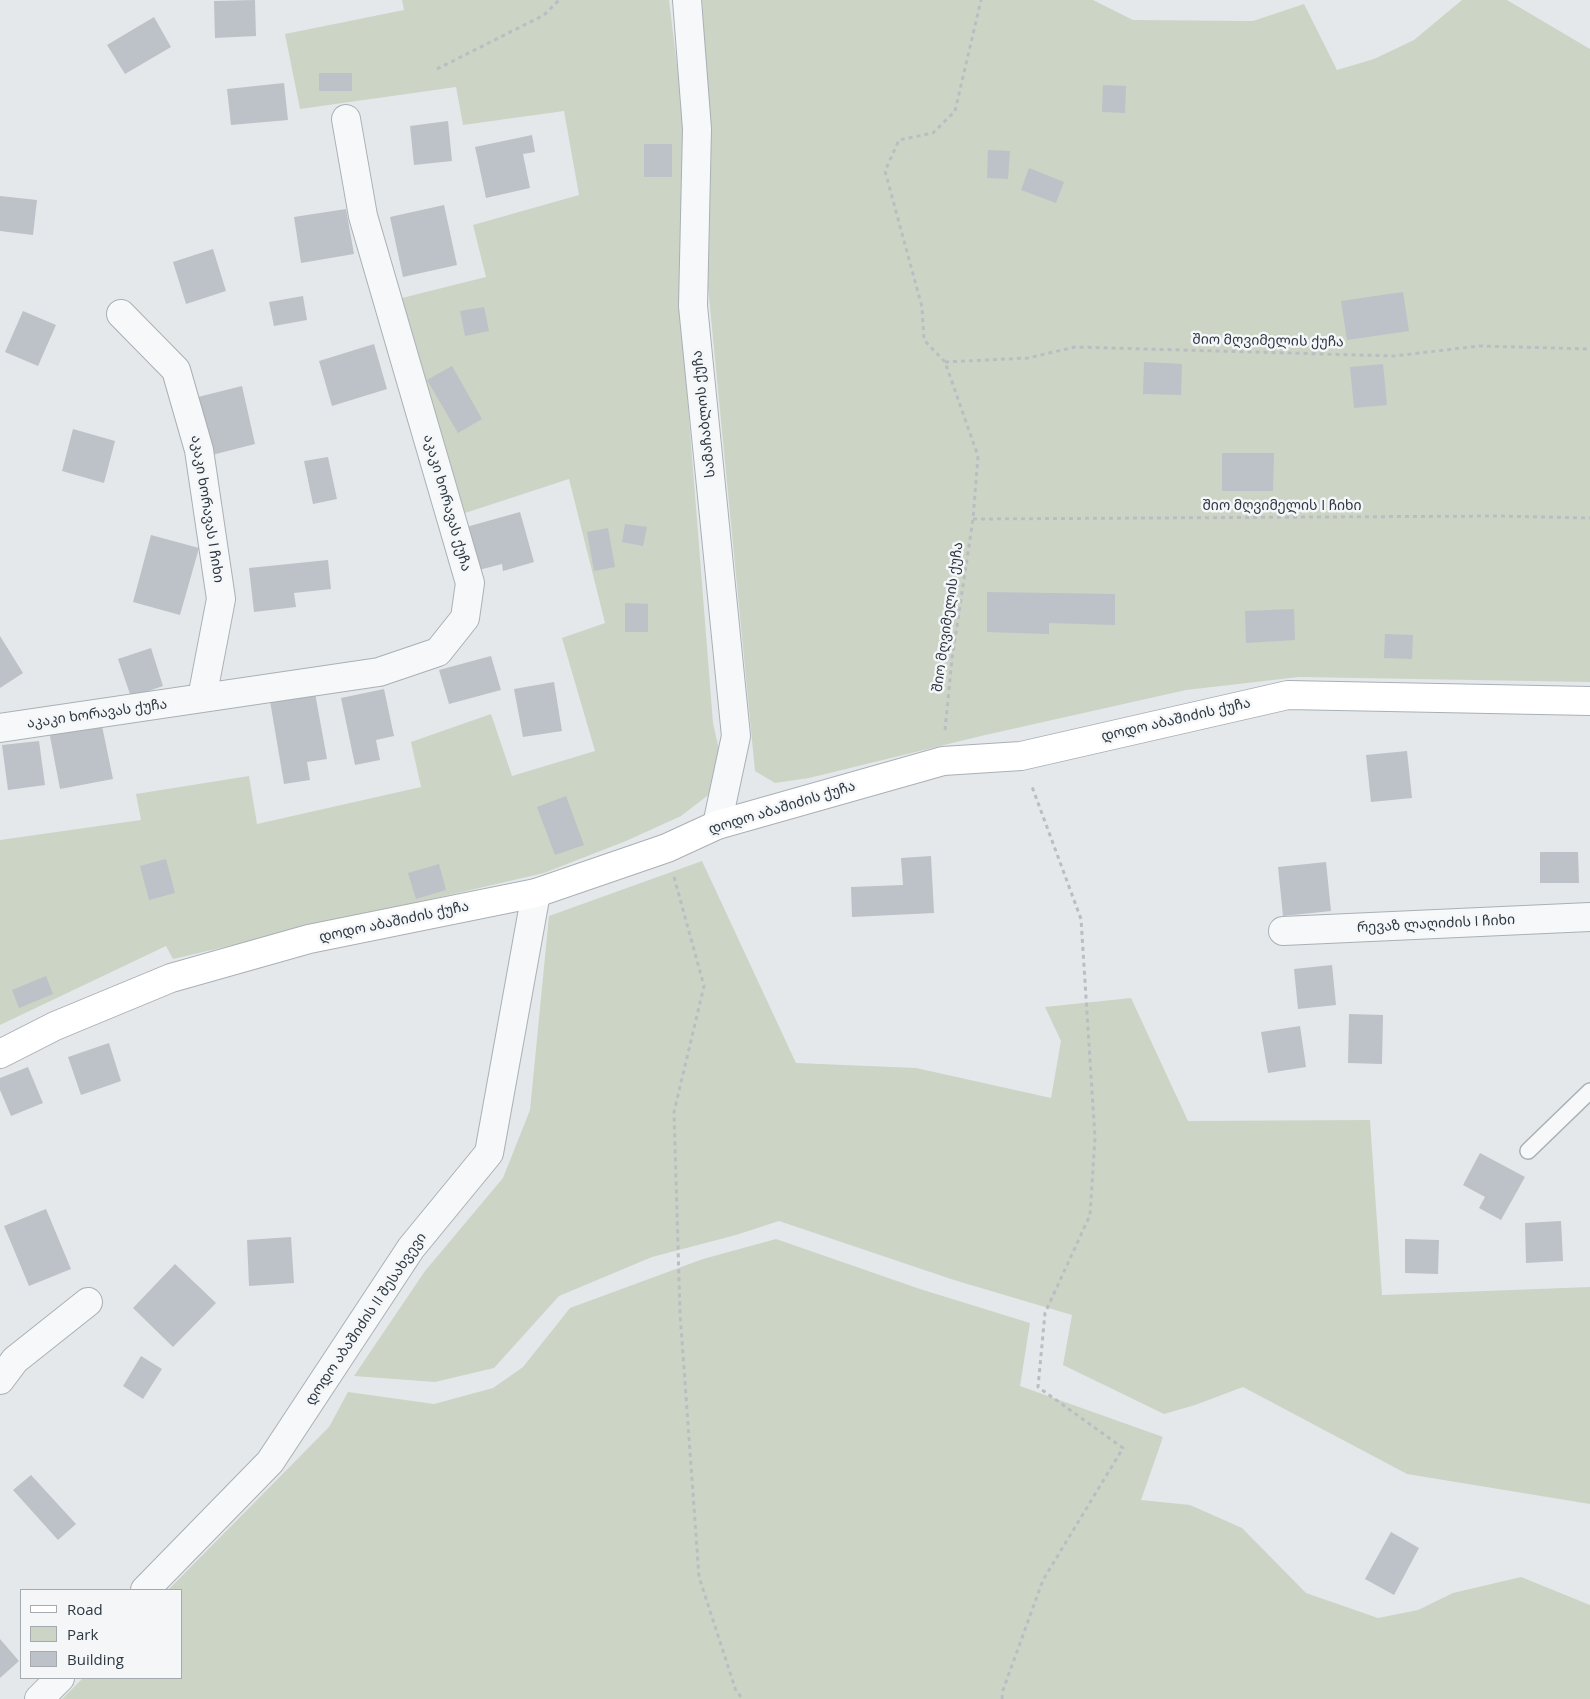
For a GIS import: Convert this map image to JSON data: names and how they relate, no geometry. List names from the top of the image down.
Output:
{
  "streets": {
    "street": [
      "სამაჩაბლოს ქუჩა",
      "აკაკი ხორავას ქუჩა",
      "აკაკი ხორავას I ჩიხი",
      "დოდო აბაშიძის ქუჩა",
      "რევაზ ლაღიძის I ჩიხი",
      "დოდო აბაშიძის II შესახვევი"
    ],
    "path": ["შიო მღვიმელის ქუჩა", "შიო მღვიმელის I ჩიხი"]
  },
  "crossings": [
    ["შიო მღვიმელის ქუჩა", "შიო მღვიმელის I ჩიხი"],
    ["შიო მღვიმელის ქუჩა", "დოდო აბაშიძის ქუჩა"],
    ["სამაჩაბლოს ქუჩა", "დოდო აბაშიძის ქუჩა"],
    ["აკაკი ხორავას ქუჩა", "აკაკი ხორავას I ჩიხი"],
    ["დოდო აბაშიძის ქუჩა", "დოდო აბაშიძის II შესახვევი"]
  ],
  "legend": ["Road", "Park", "Building"]
}
